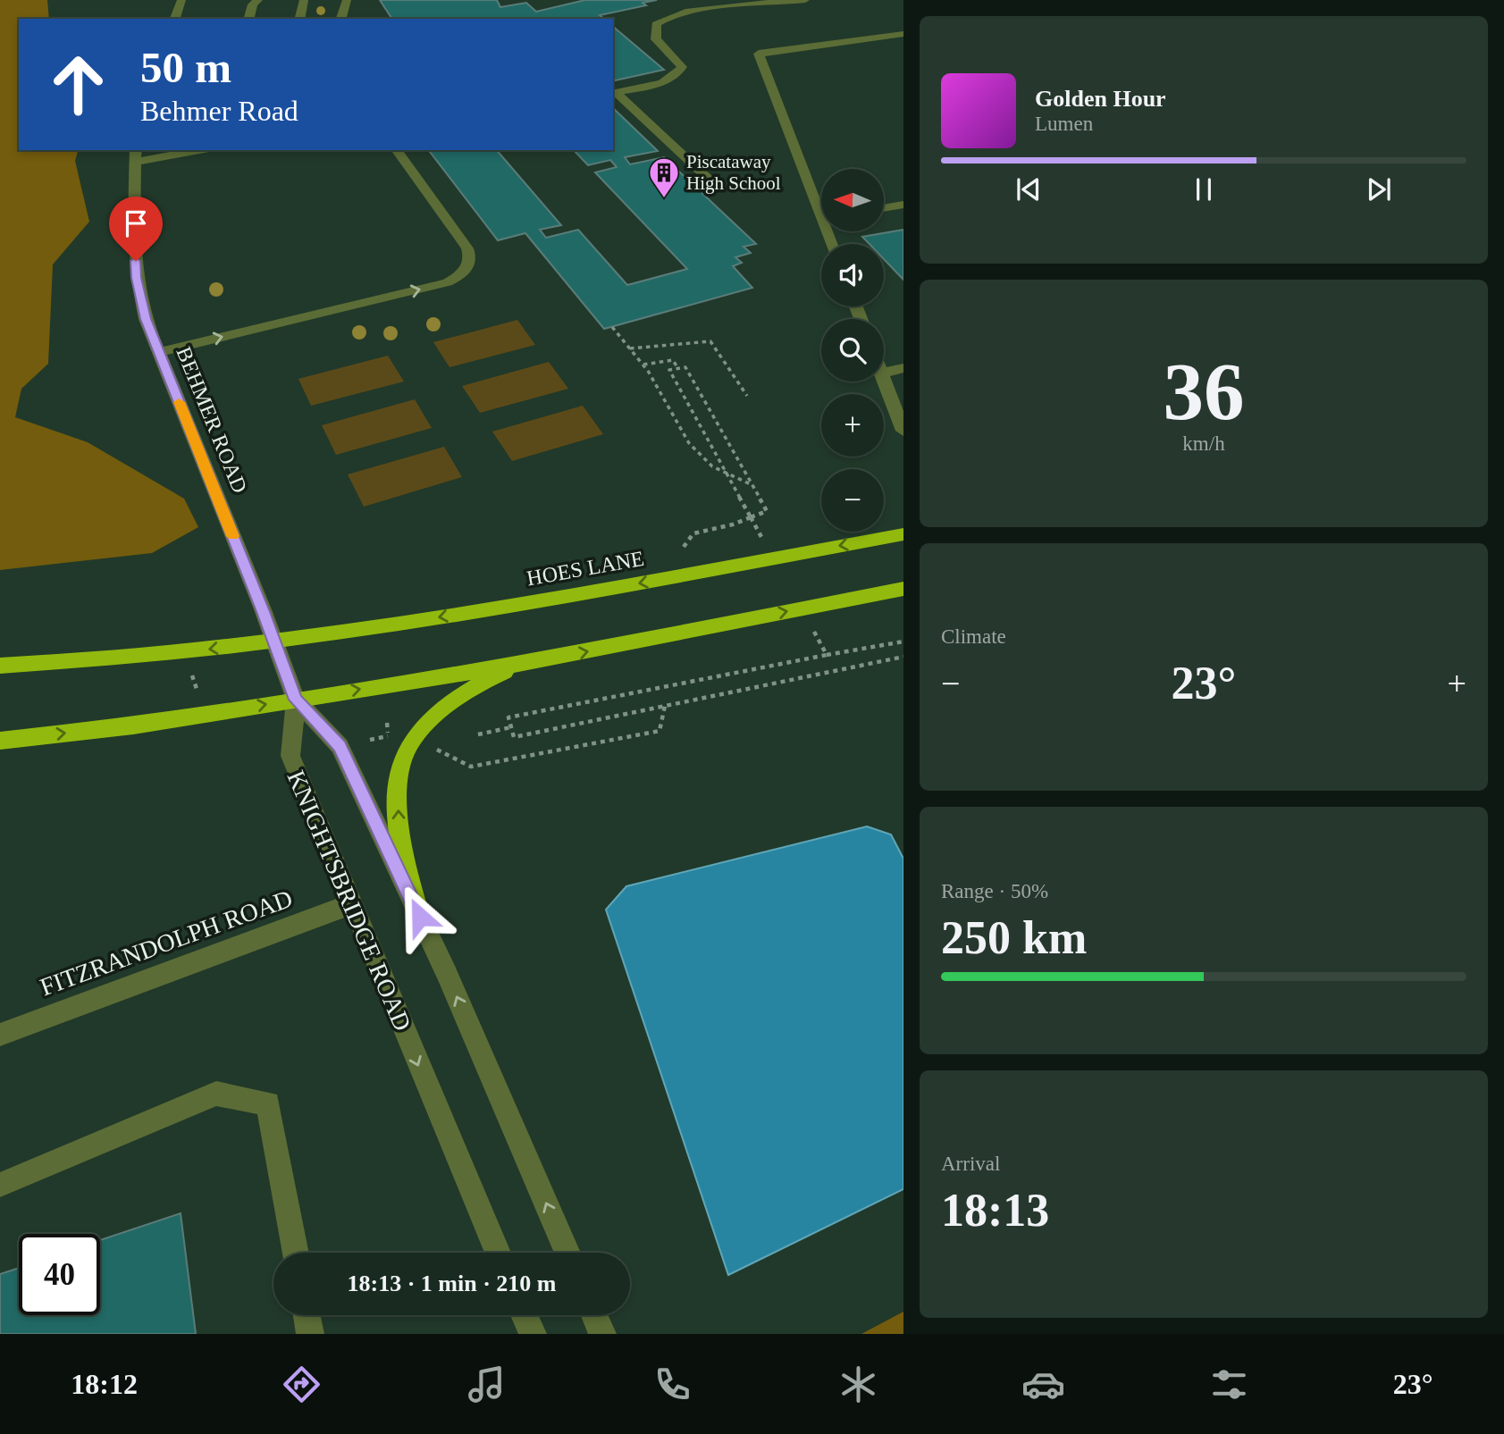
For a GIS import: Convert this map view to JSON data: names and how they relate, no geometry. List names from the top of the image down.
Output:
{
  "streets": {
    "highway": ["HOES LANE"],
    "street": ["BEHMER ROAD", "KNIGHTSBRIDGE ROAD", "FITZRANDOLPH ROAD"]
  },
  "crossings": [
    ["BEHMER ROAD", "HOES LANE"],
    ["BEHMER ROAD", "KNIGHTSBRIDGE ROAD"],
    ["KNIGHTSBRIDGE ROAD", "FITZRANDOLPH ROAD"]
  ],
  "places": {
    "building": ["Piscataway High School"]
  },
  "north": "left",
  "page": {
    "turn": ["50 m", "Behmer Road"],
    "song": ["Golden Hour", "Lumen"],
    "map_buttons": ["+", "−"],
    "tile": [
      ["36", "km/h"],
      "Climate",
      ["Range · 50%", "250 km"],
      ["Arrival", "18:13"]
    ],
    "heat": ["−", "23°", "+"],
    "limit": "40",
    "trip": "18:13 · 1 min · 210 m",
    "tabs": ["18:12", "23°"]
  }
}
